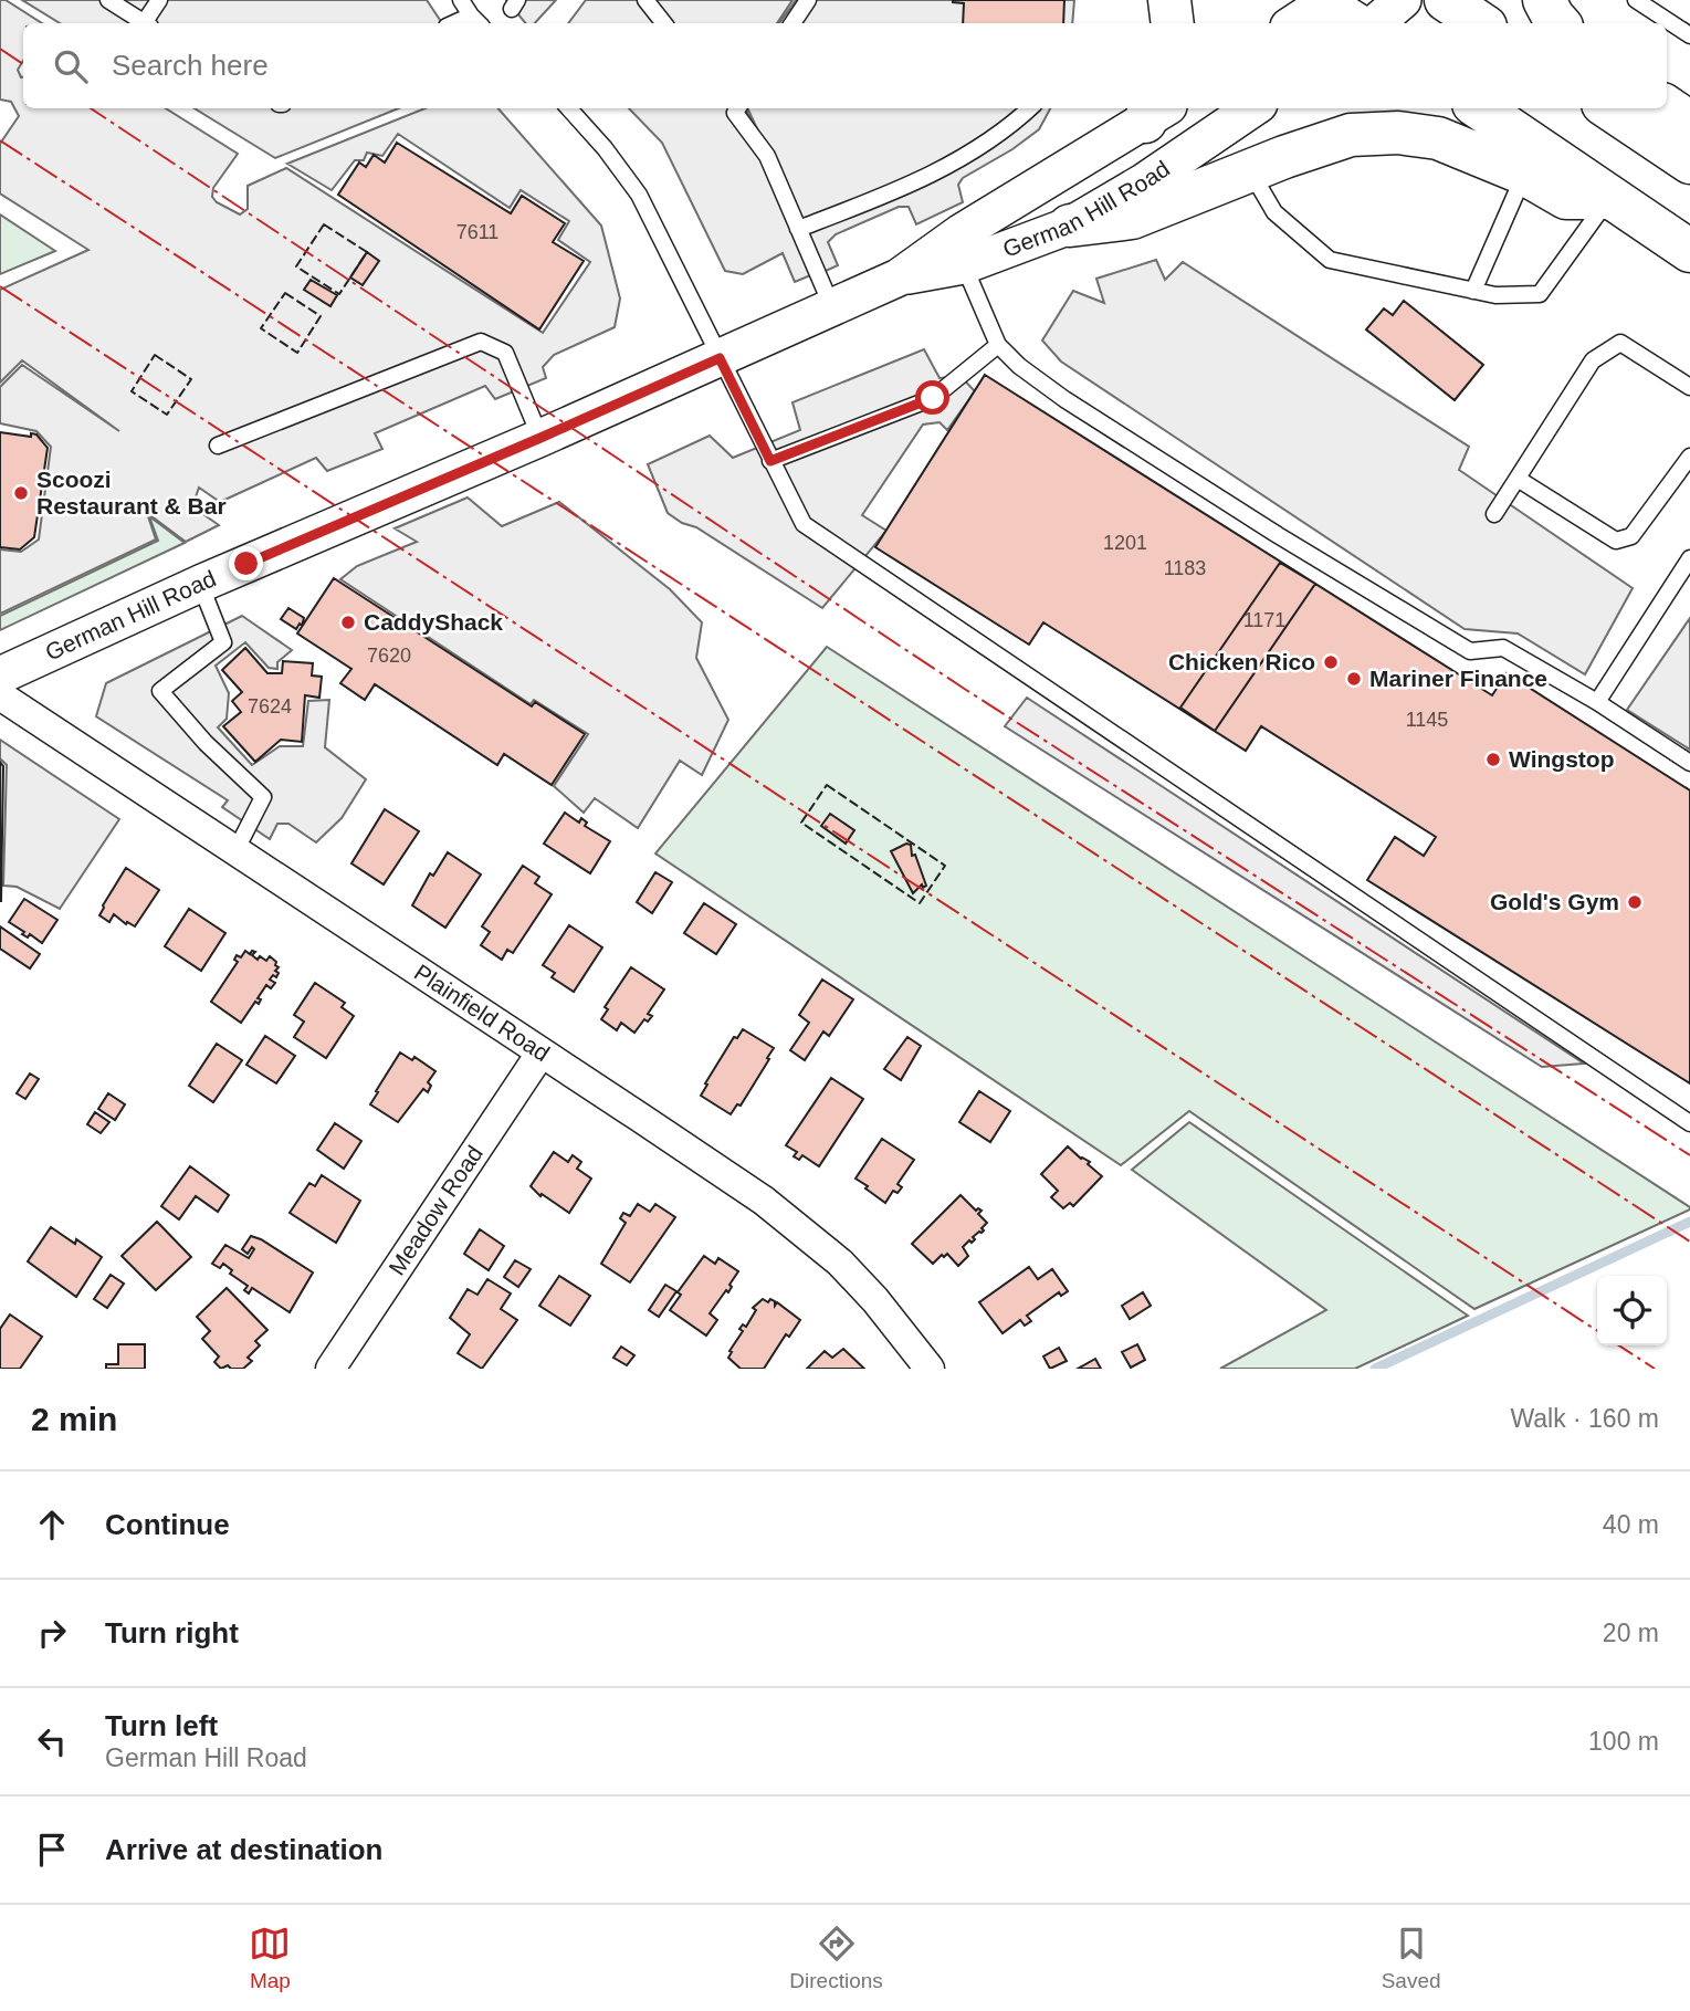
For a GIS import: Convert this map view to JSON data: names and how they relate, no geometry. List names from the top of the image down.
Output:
{
  "streets": {
    "street": ["German Hill Road", "Plainfield Road", "Meadow Road"]
  },
  "crossings": [
    ["Plainfield Road", "Meadow Road"]
  ],
  "places": [
    "Scoozi Restaurant & Bar",
    "CaddyShack",
    "Chicken Rico",
    "Mariner Finance",
    "Wingstop",
    "Gold's Gym"
  ],
  "house_numbers": [
    "7611",
    "1201",
    "1183",
    "1171",
    "7620",
    "7624",
    "1145"
  ],
  "page": {
    "search": "Search here",
    "heading": ["2 min", "Walk · 160 m"],
    "list": [
      ["Continue", "40 m"],
      ["Turn right", "20 m"],
      ["Turn left", "German Hill Road", "100 m"],
      "Arrive at destination"
    ],
    "nav": ["Map", "Directions", "Saved"]
  }
}
